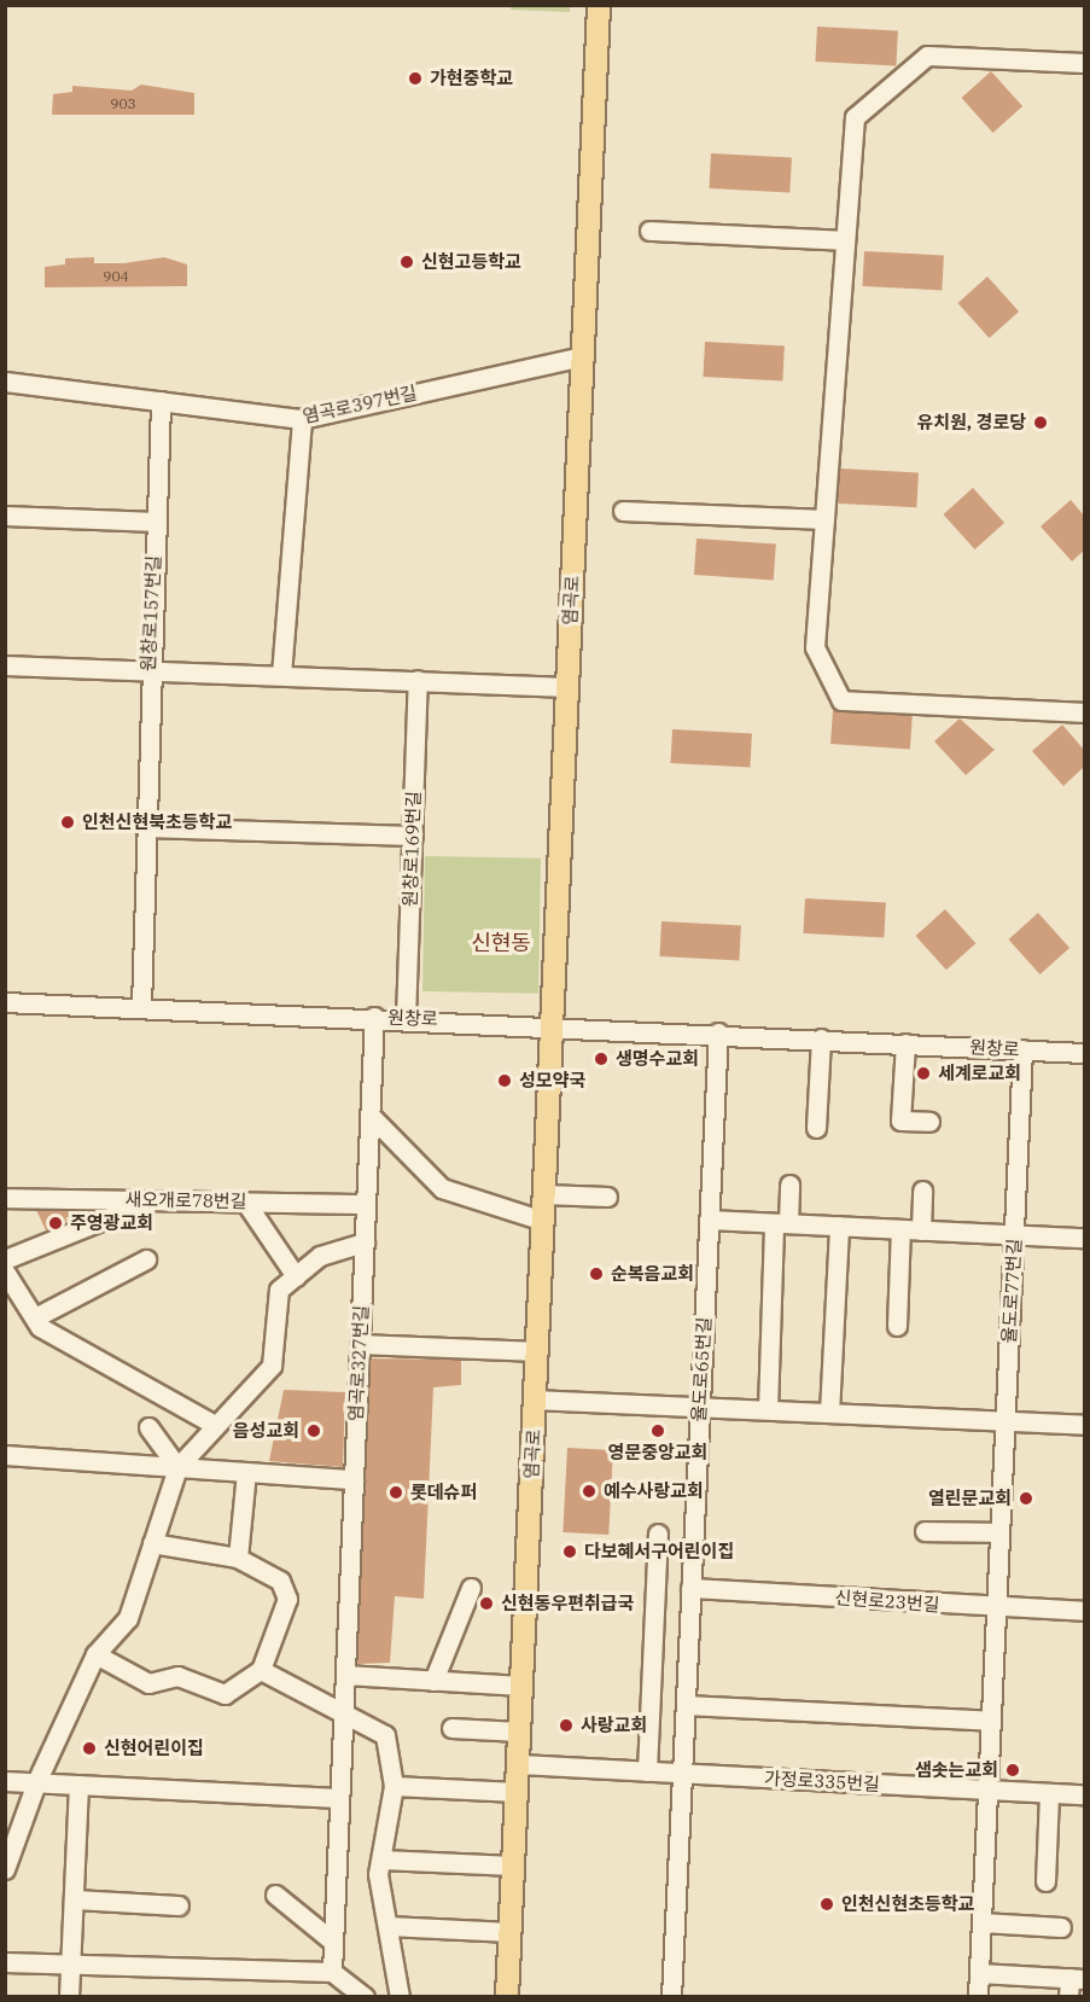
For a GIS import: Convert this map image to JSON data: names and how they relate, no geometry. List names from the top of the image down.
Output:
{
  "streets": {
    "main road": ["염곡로"],
    "street": [
      "염곡로397번길",
      "원창로157번길",
      "원창로169번길",
      "원창로",
      "새오개로78번길",
      "율도로77번길",
      "염곡로327번길",
      "율도로65번길",
      "신현로23번길",
      "가정로335번길"
    ]
  },
  "crossings": [
    ["염곡로397번길", "염곡로"],
    ["염곡로397번길", "원창로157번길"],
    ["염곡로", "원창로"],
    ["염곡로", "가정로335번길"],
    ["원창로157번길", "원창로"],
    ["원창로169번길", "원창로"],
    ["원창로", "율도로77번길"],
    ["원창로", "염곡로327번길"],
    ["원창로", "율도로65번길"],
    ["새오개로78번길", "염곡로327번길"],
    ["율도로77번길", "신현로23번길"],
    ["율도로77번길", "가정로335번길"],
    ["율도로65번길", "신현로23번길"],
    ["율도로65번길", "가정로335번길"]
  ],
  "districts": ["신현동"],
  "places": [
    "가현중학교",
    "신현고등학교",
    "유치원, 경로당",
    "인천신현북초등학교",
    "생명수교회",
    "세계로교회",
    "성모약국",
    "주영광교회",
    "순복음교회",
    "음성교회",
    "영문중앙교회",
    "예수사랑교회",
    "롯데슈퍼",
    "열린문교회",
    "다보혜서구어린이집",
    "신현동우편취급국",
    "사랑교회",
    "신현어린이집",
    "샘솟는교회",
    "인천신현초등학교"
  ],
  "house_numbers": ["903", "904"]
}
